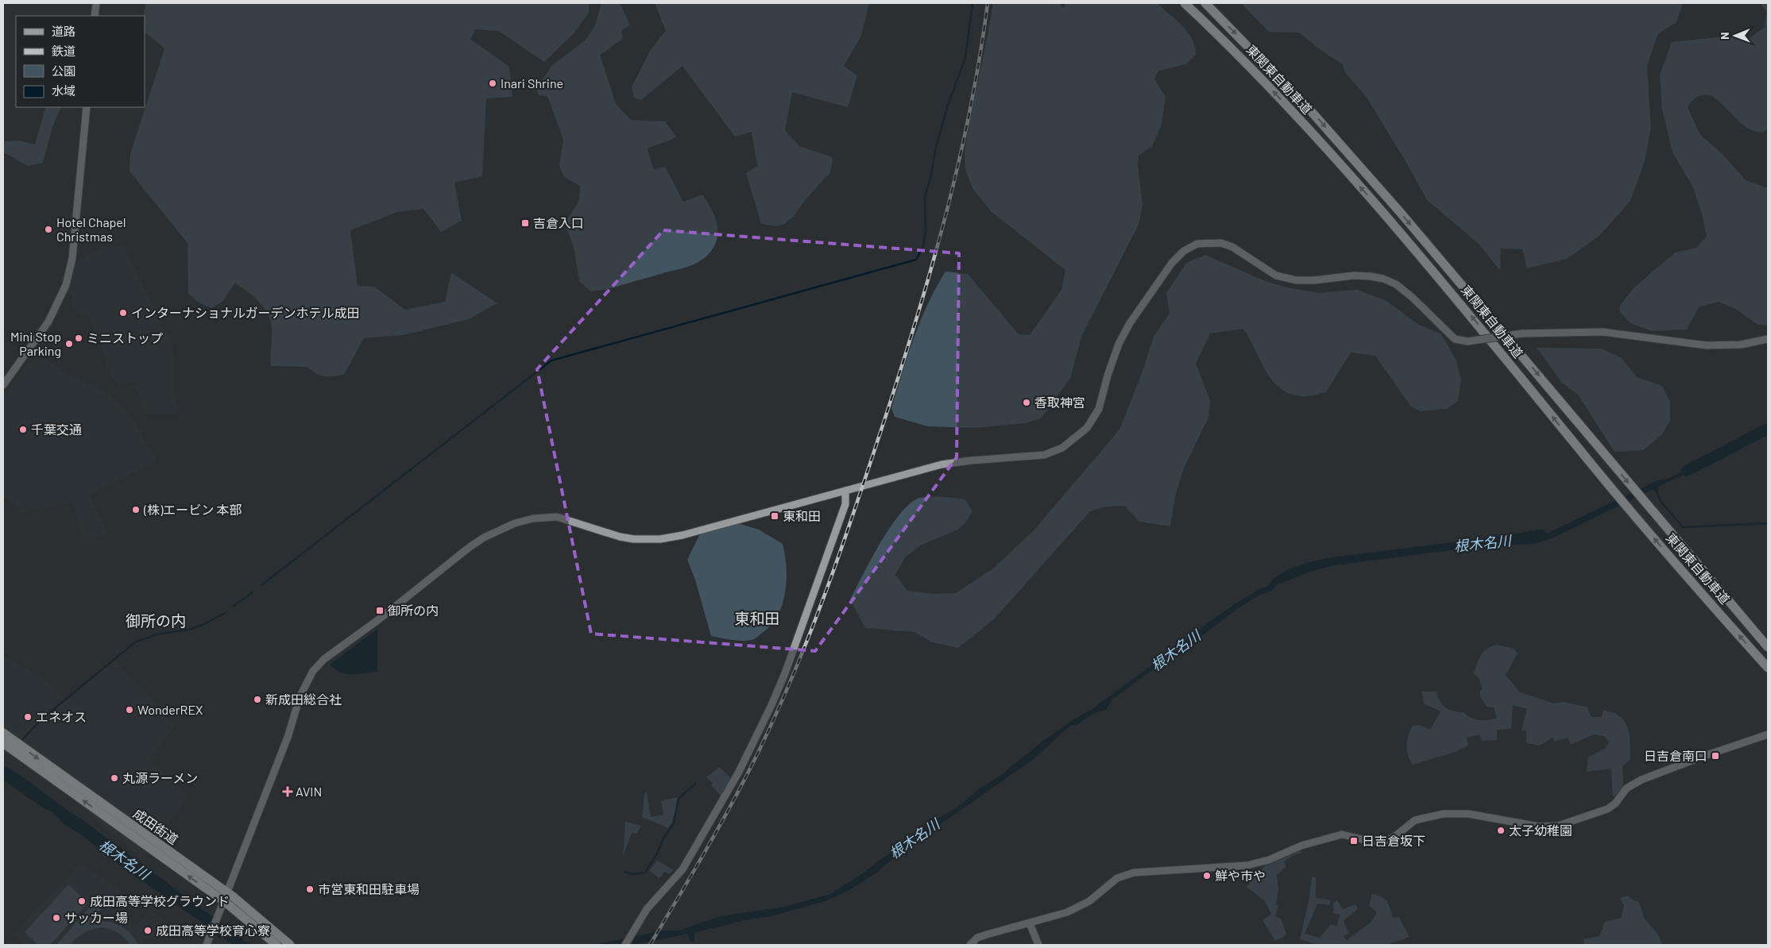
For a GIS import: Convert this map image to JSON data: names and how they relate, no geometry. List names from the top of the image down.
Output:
{
  "streets": {
    "highway": ["東関東自動車道", "成田街道"]
  },
  "districts": ["東和田", "御所の内"],
  "water": ["根木名川"],
  "places": {
    "other": [
      "Inari Shrine",
      "Hotel Chapel Christmas",
      "インターナショナルガーデンホテル成田",
      "ミニストップ",
      "Mini Stop Parking",
      "香取神宮",
      "千葉交通",
      "(株)エービン 本部",
      "新成田総合社",
      "WonderREX",
      "エネオス",
      "丸源ラーメン",
      "太子幼稚園",
      "鮮や市や",
      "市営東和田駐車場",
      "成田高等学校グラウンド",
      "サッカー場",
      "成田高等学校育心寮"
    ],
    "transit": [
      "吉倉入口",
      "東和田",
      "御所の内",
      "日吉倉南口",
      "日吉倉坂下"
    ],
    "health": ["AVIN"]
  },
  "legend": [
    "道路",
    "鉄道",
    "公園",
    "水域"
  ],
  "north": "left"
}
